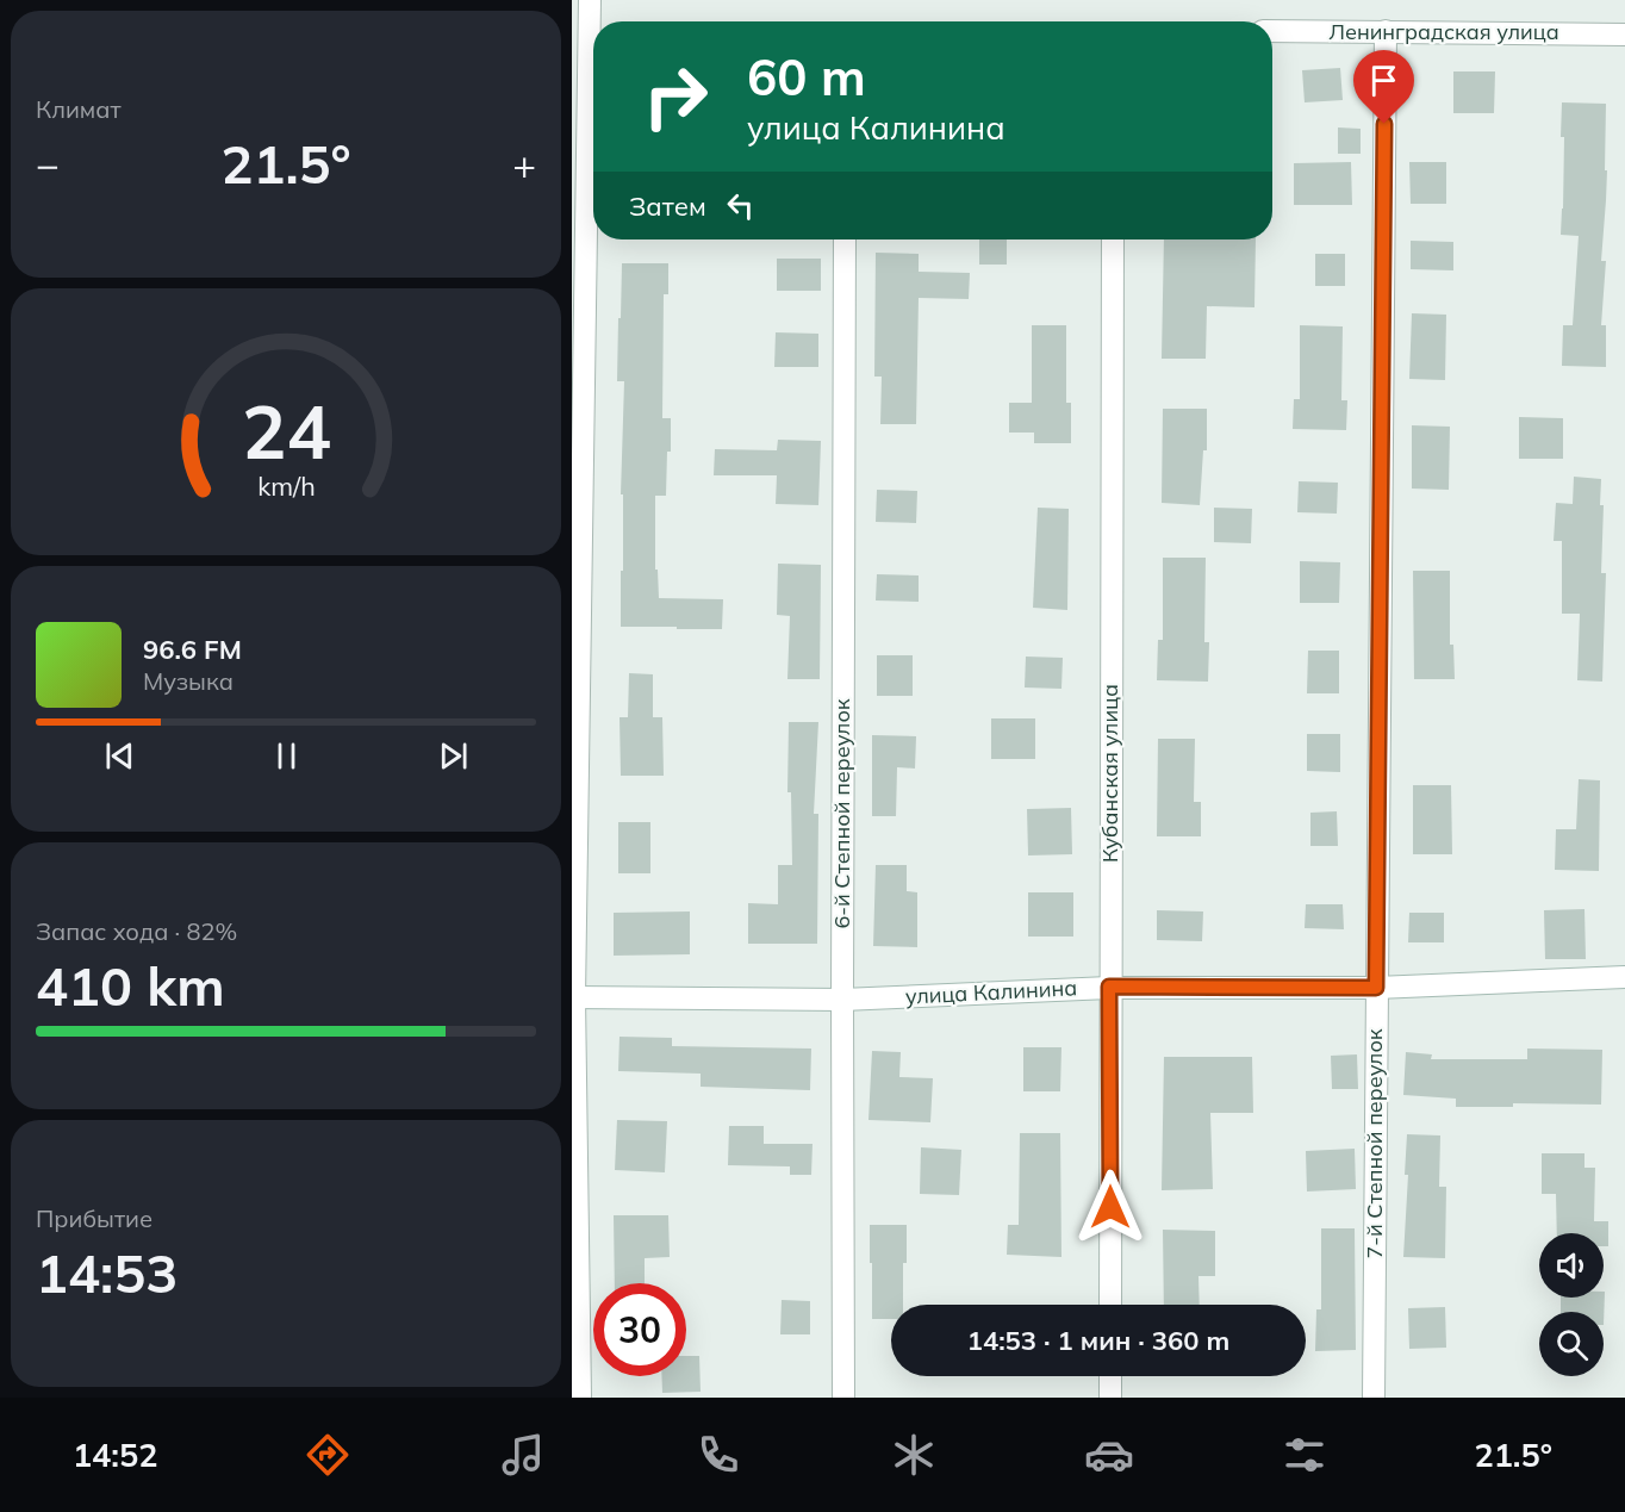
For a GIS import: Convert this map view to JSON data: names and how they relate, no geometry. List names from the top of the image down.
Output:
{
  "streets": {
    "street": [
      "Ленинградская улица",
      "Кубанская улица",
      "6-й Степной переулок",
      "улица Калинина",
      "7-й Степной переулок"
    ]
  },
  "crossings": [
    ["Ленинградская улица", "7-й Степной переулок"],
    ["Кубанская улица", "улица Калинина"],
    ["6-й Степной переулок", "улица Калинина"],
    ["улица Калинина", "7-й Степной переулок"]
  ],
  "page": {
    "tile": [
      "Климат",
      ["Запас хода · 82%", "410 km"],
      ["Прибытие", "14:53"]
    ],
    "turn": ["60 m", "улица Калинина"],
    "heat": ["−", "21.5°", "+"],
    "then": "Затем",
    "song": ["96.6 FM", "Музыка"],
    "limit": "30",
    "trip": "14:53 · 1 мин · 360 m",
    "tabs": ["14:52", "21.5°"],
    "gauge": ["24", "km/h"]
  }
}
